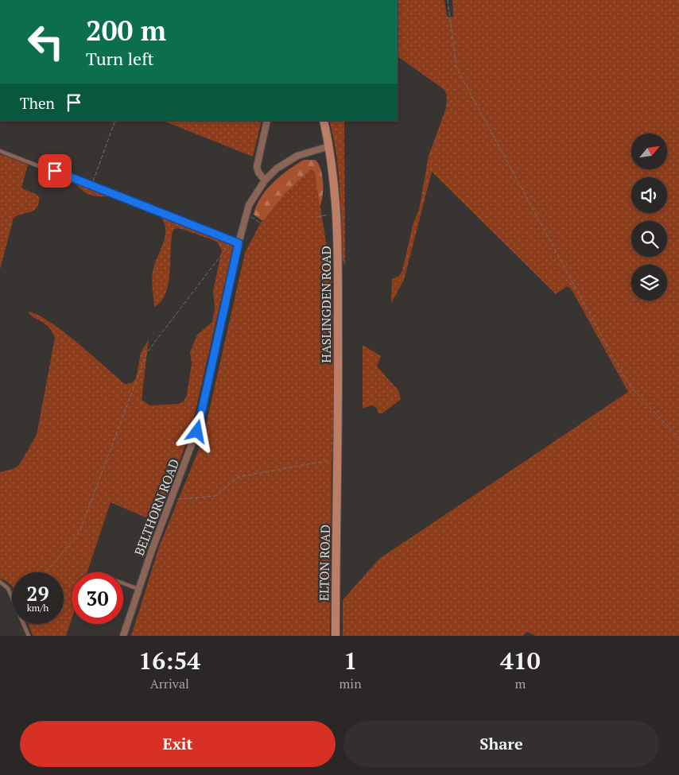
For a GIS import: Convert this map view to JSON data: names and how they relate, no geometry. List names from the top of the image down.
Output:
{
  "streets": {
    "main road": ["HASLINGDEN ROAD", "ELTON ROAD"],
    "street": ["BELTHORN ROAD"]
  },
  "crossings": [
    ["HASLINGDEN ROAD", "BELTHORN ROAD"],
    ["HASLINGDEN ROAD", "ELTON ROAD"]
  ],
  "north": "top right",
  "page": {
    "turn": ["200 m", "Turn left"],
    "then": "Then",
    "speed": "29 km/h",
    "limit": "30",
    "eta": [
      "16:54",
      "Arrival",
      "1",
      "min",
      "410",
      "m"
    ],
    "buttons": ["Exit", "Share"]
  }
}
